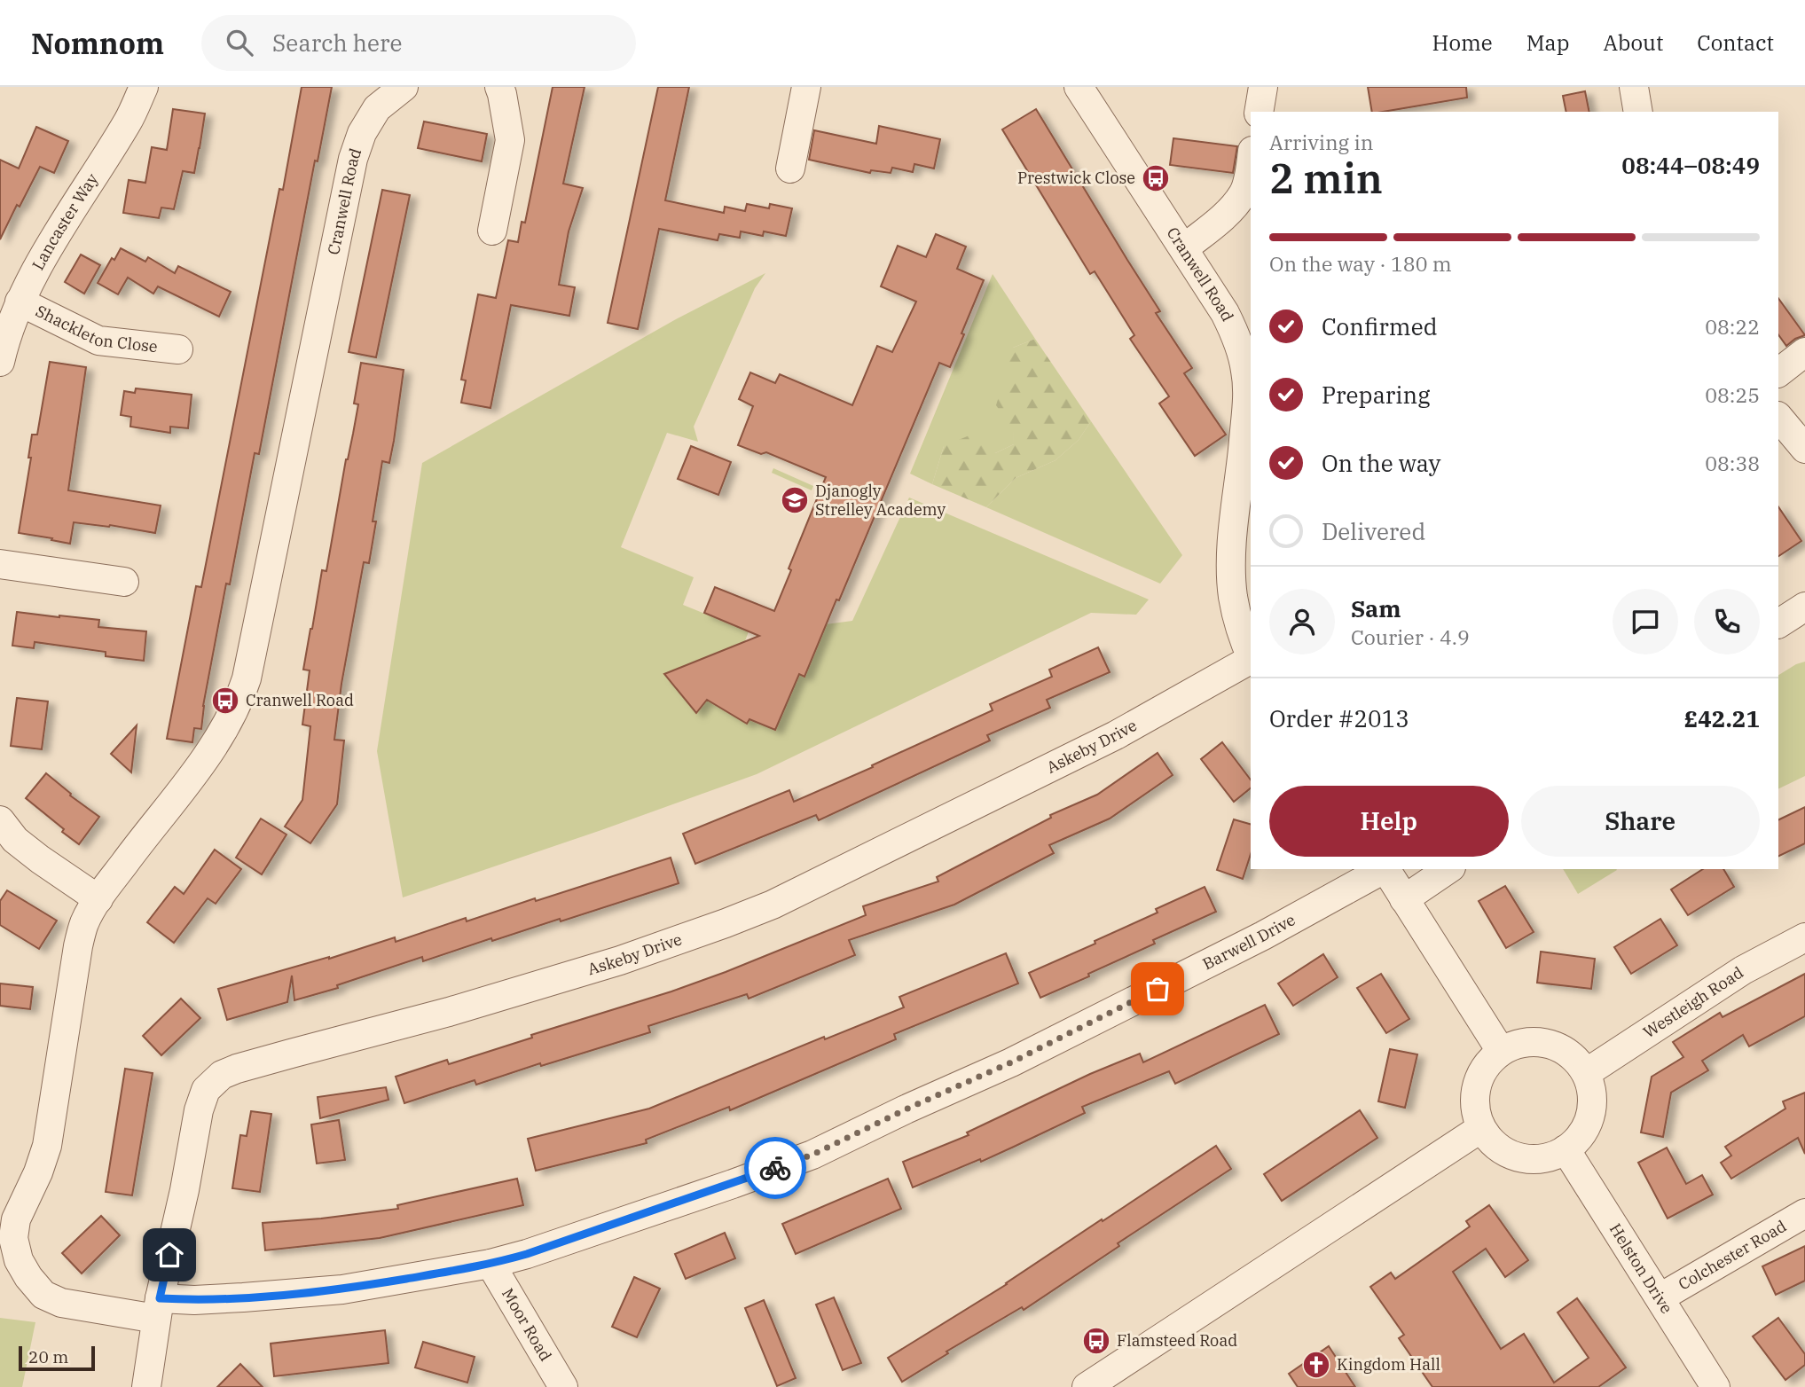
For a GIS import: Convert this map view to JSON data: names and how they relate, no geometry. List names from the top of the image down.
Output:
{
  "streets": {
    "street": [
      "Cranwell Road",
      "Lancaster Way",
      "Shackleton Close",
      "Askeby Drive",
      "Barwell Drive",
      "Westleigh Road",
      "Colchester Road",
      "Helston Drive",
      "Moor Road"
    ]
  },
  "crossings": [
    ["Cranwell Road", "Askeby Drive"],
    ["Cranwell Road", "Barwell Drive"],
    ["Lancaster Way", "Shackleton Close"],
    ["Askeby Drive", "Barwell Drive"],
    ["Barwell Drive", "Moor Road"],
    ["Westleigh Road", "Helston Drive"],
    ["Colchester Road", "Helston Drive"]
  ],
  "places": {
    "bus stop": ["Prestwick Close", "Cranwell Road", "Flamsteed Road"],
    "school or university": ["Djanogly Strelley Academy"],
    "church": ["Kingdom Hall"]
  },
  "scale_bar": "20 m",
  "page": {
    "header": "Nomnom",
    "search": "Search here",
    "nav": [
      "Home",
      "Map",
      "About",
      "Contact"
    ],
    "heading": ["2 min", "Arriving in", "08:44–08:49"],
    "panel": [
      "Sam",
      "Courier · 4.9",
      "Order #2013",
      "£42.21"
    ],
    "bar": "On the way · 180 m",
    "list": [
      ["Confirmed", "08:22"],
      ["Preparing", "08:25"],
      ["On the way", "08:38"],
      "Delivered"
    ],
    "buttons": ["Help", "Share"],
    "scale": "20 m"
  }
}
